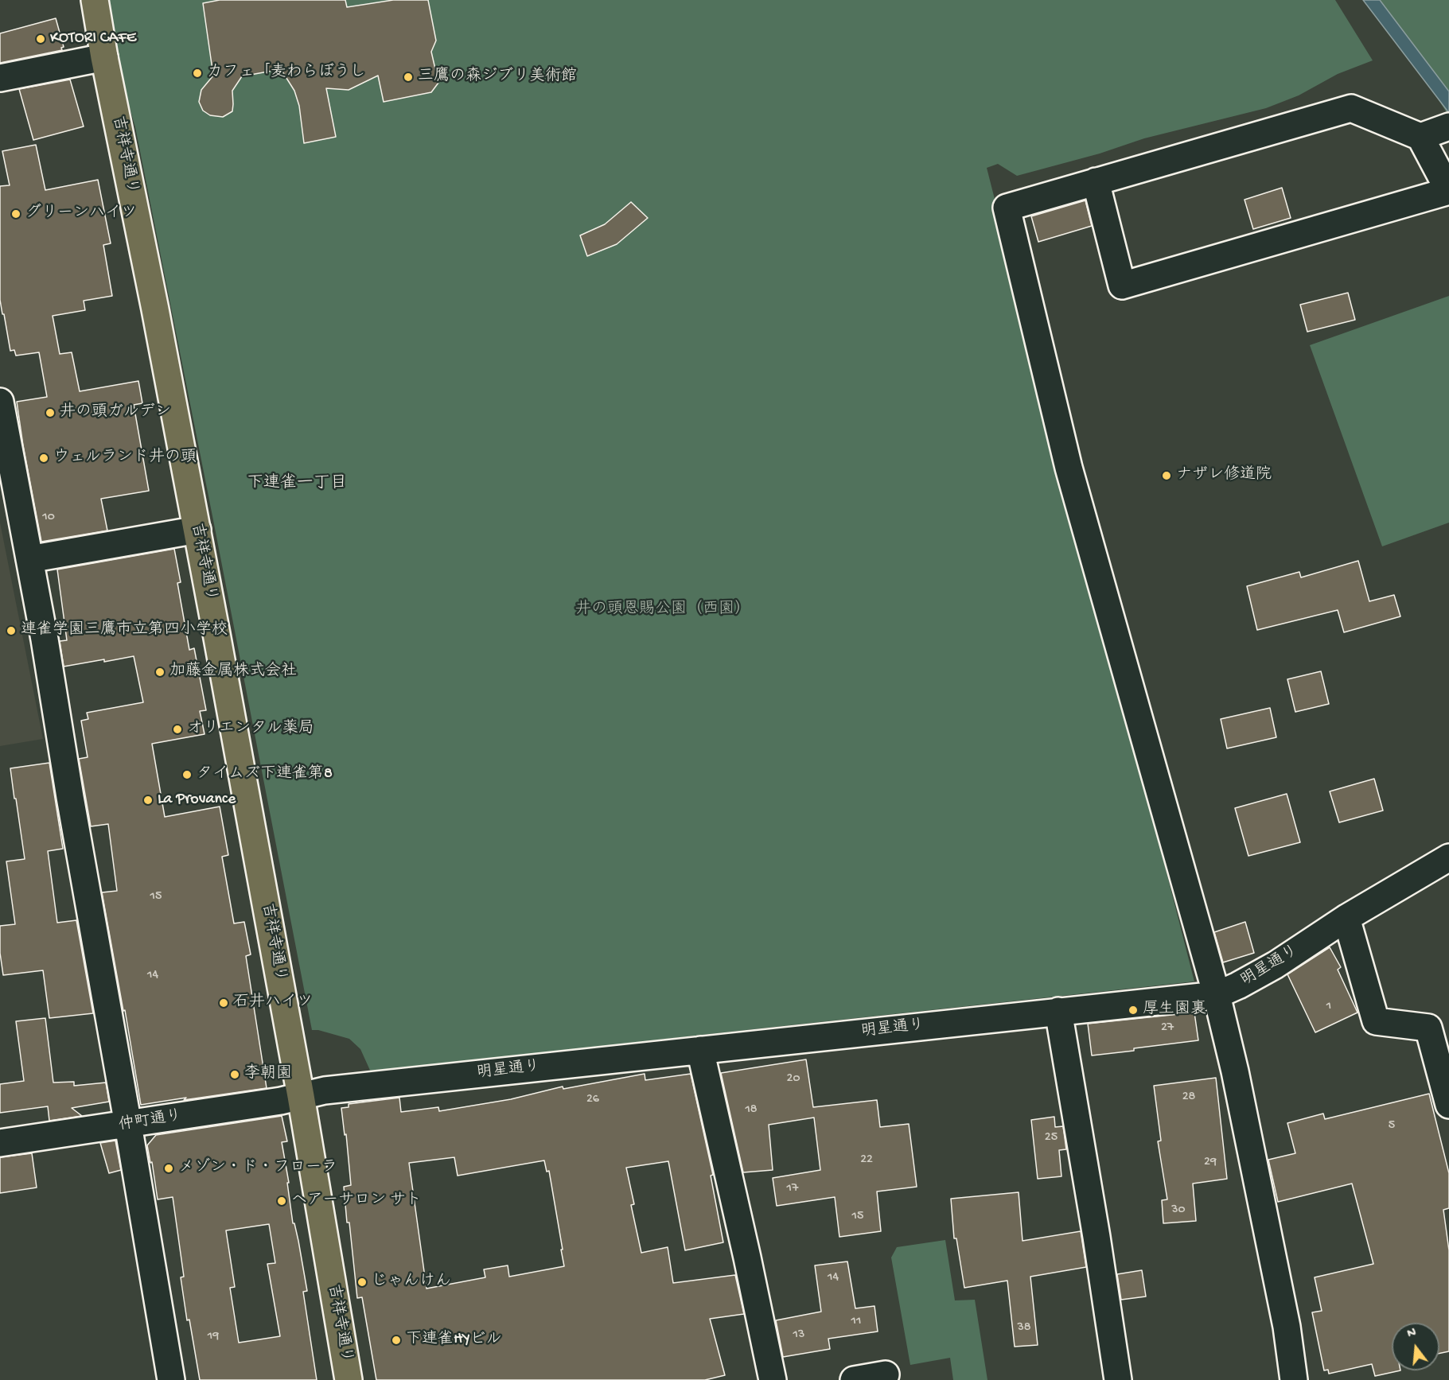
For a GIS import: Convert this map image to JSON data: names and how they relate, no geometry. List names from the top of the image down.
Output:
{
  "streets": {
    "main road": ["吉祥寺通り"],
    "street": ["明星通り", "仲町通り"]
  },
  "crossings": [
    ["吉祥寺通り", "明星通り"],
    ["吉祥寺通り", "仲町通り"],
    ["明星通り", "仲町通り"]
  ],
  "districts": ["下連雀一丁目"],
  "parks": ["井の頭恩賜公園（西園）"],
  "places": [
    "KOTORI CAFE",
    "カフェ「麦わらぼうし",
    "三鷹の森ジブリ美術館",
    "グリーンハイツ",
    "井の頭ガルデン",
    "ウェルランド井の頭",
    "ナザレ修道院",
    "連雀学園三鷹市立第四小学校",
    "加藤金属株式会社",
    "オリエンタル薬局",
    "タイムズ下連雀第8",
    "La Provance",
    "石井ハイツ",
    "厚生園裏",
    "李朝園",
    "メゾン・ド・フローラ",
    "ヘアーサロン サト",
    "じゃんけん",
    "下連雀HYビル"
  ],
  "house_numbers": [
    "10",
    "15",
    "14",
    "1",
    "27",
    "20",
    "28",
    "26",
    "18",
    "5",
    "25",
    "22",
    "29",
    "17",
    "30",
    "15",
    "14",
    "11",
    "38",
    "13",
    "19"
  ],
  "north": "top"
}
